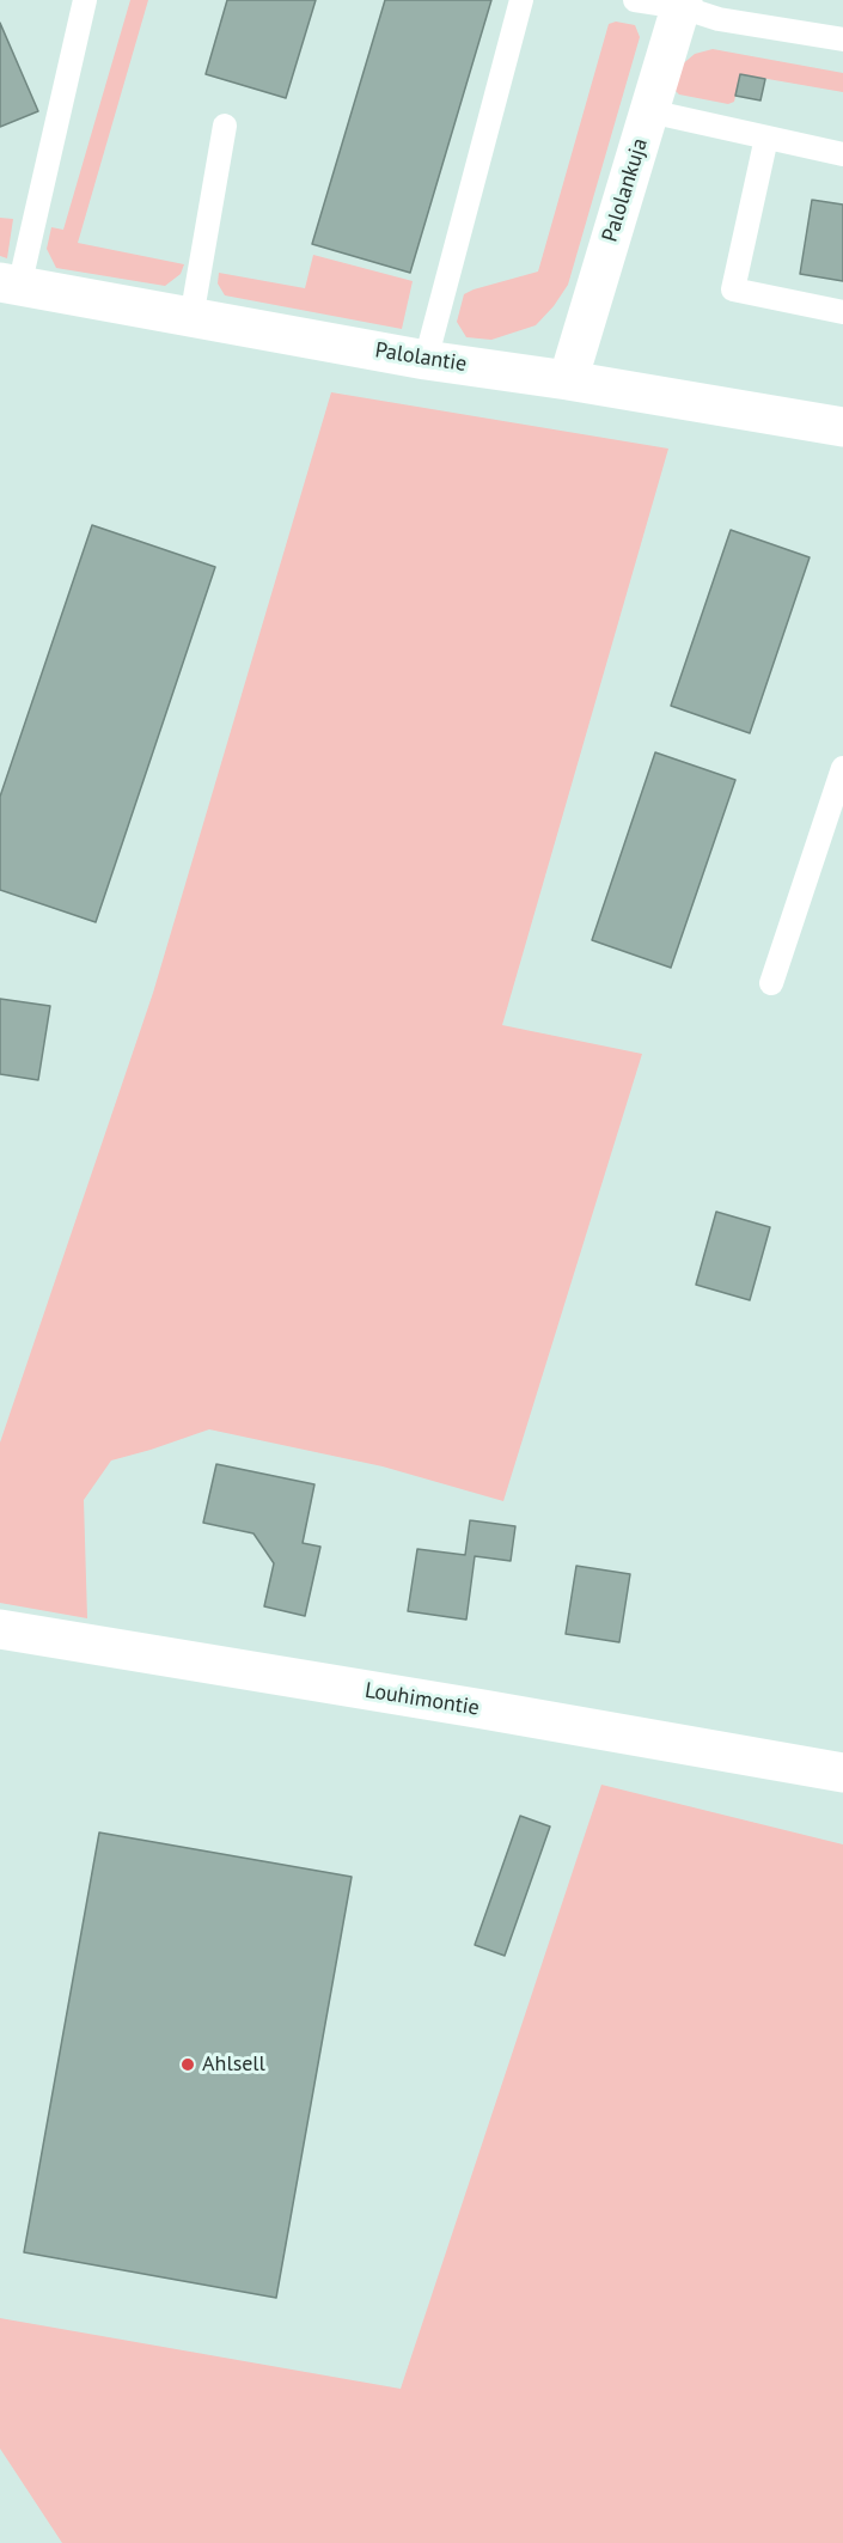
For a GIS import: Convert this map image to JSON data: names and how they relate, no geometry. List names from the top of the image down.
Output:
{
  "streets": {
    "street": ["Palolankuja", "Palolantie", "Louhimontie"]
  },
  "crossings": [
    ["Palolankuja", "Palolantie"]
  ],
  "places": ["Ahlsell"]
}
